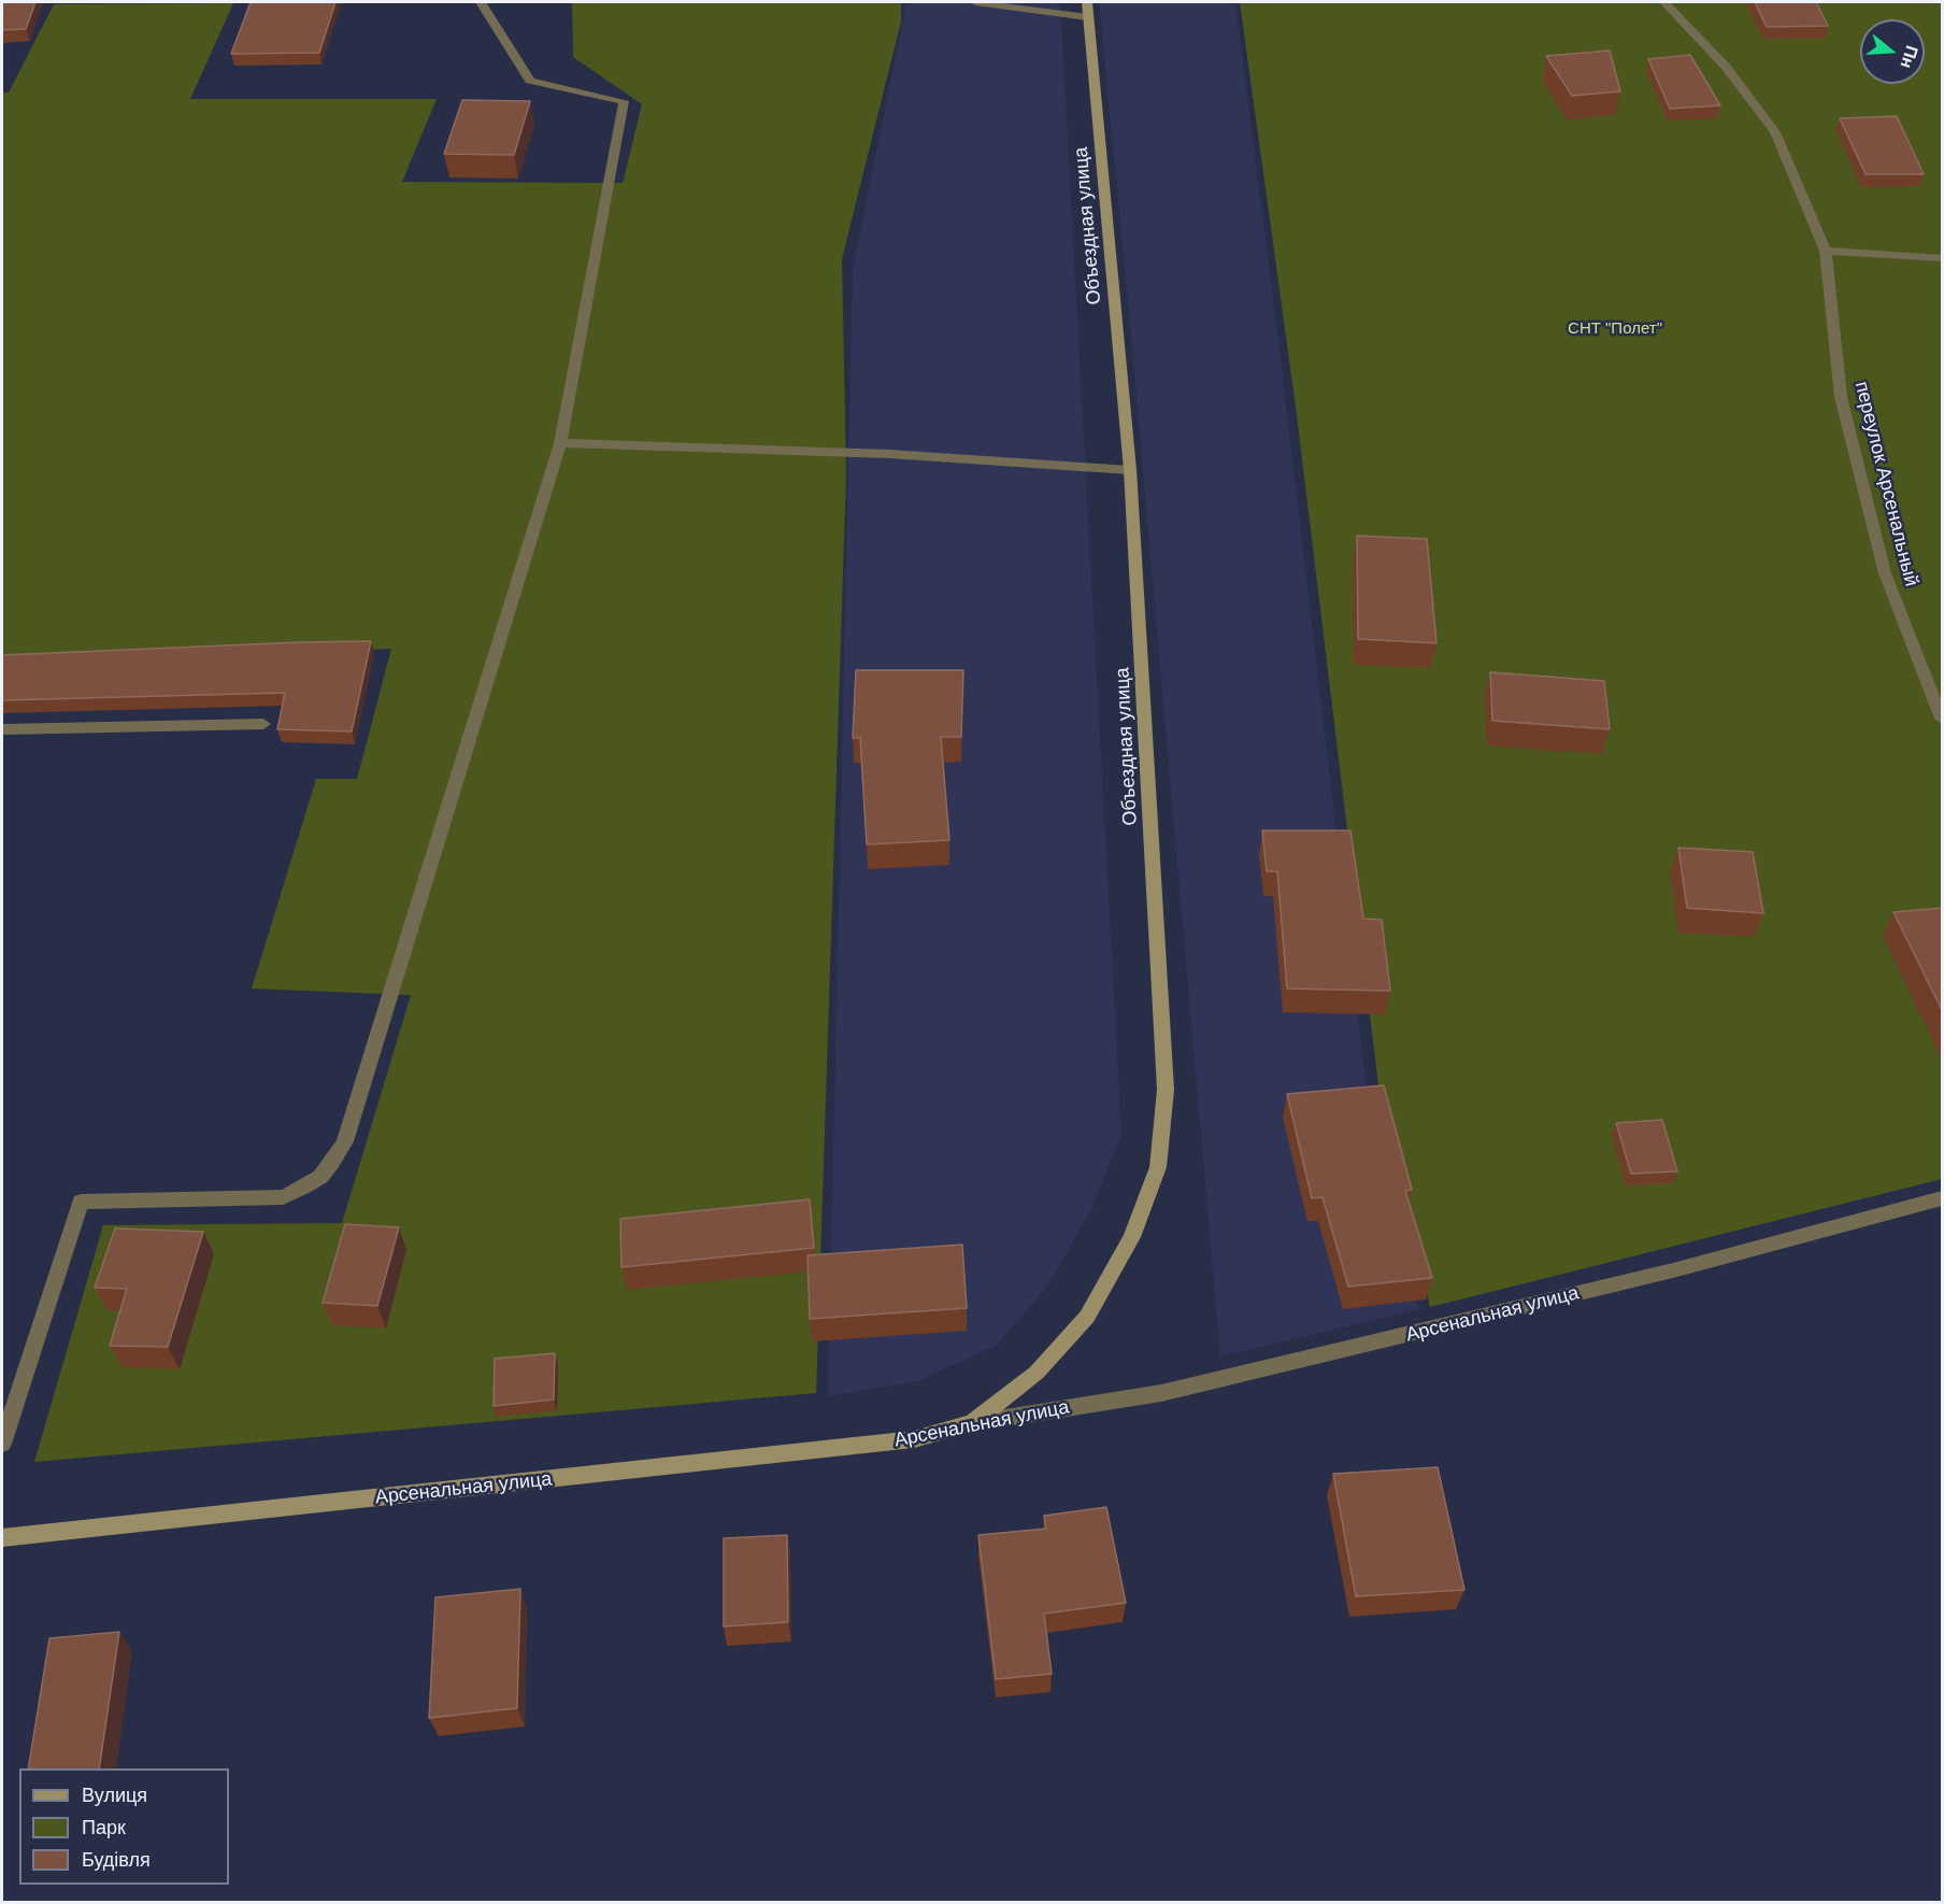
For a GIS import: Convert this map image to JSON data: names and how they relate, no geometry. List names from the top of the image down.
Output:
{
  "streets": {
    "main road": ["Объездная улица", "Арсенальная улица"],
    "street": ["переулок Арсенальный"]
  },
  "crossings": [
    ["Объездная улица", "Арсенальная улица"]
  ],
  "parks": ["СНТ \"Полет\""],
  "legend": ["Вулиця", "Парк", "Будівля"],
  "north": "right"
}
